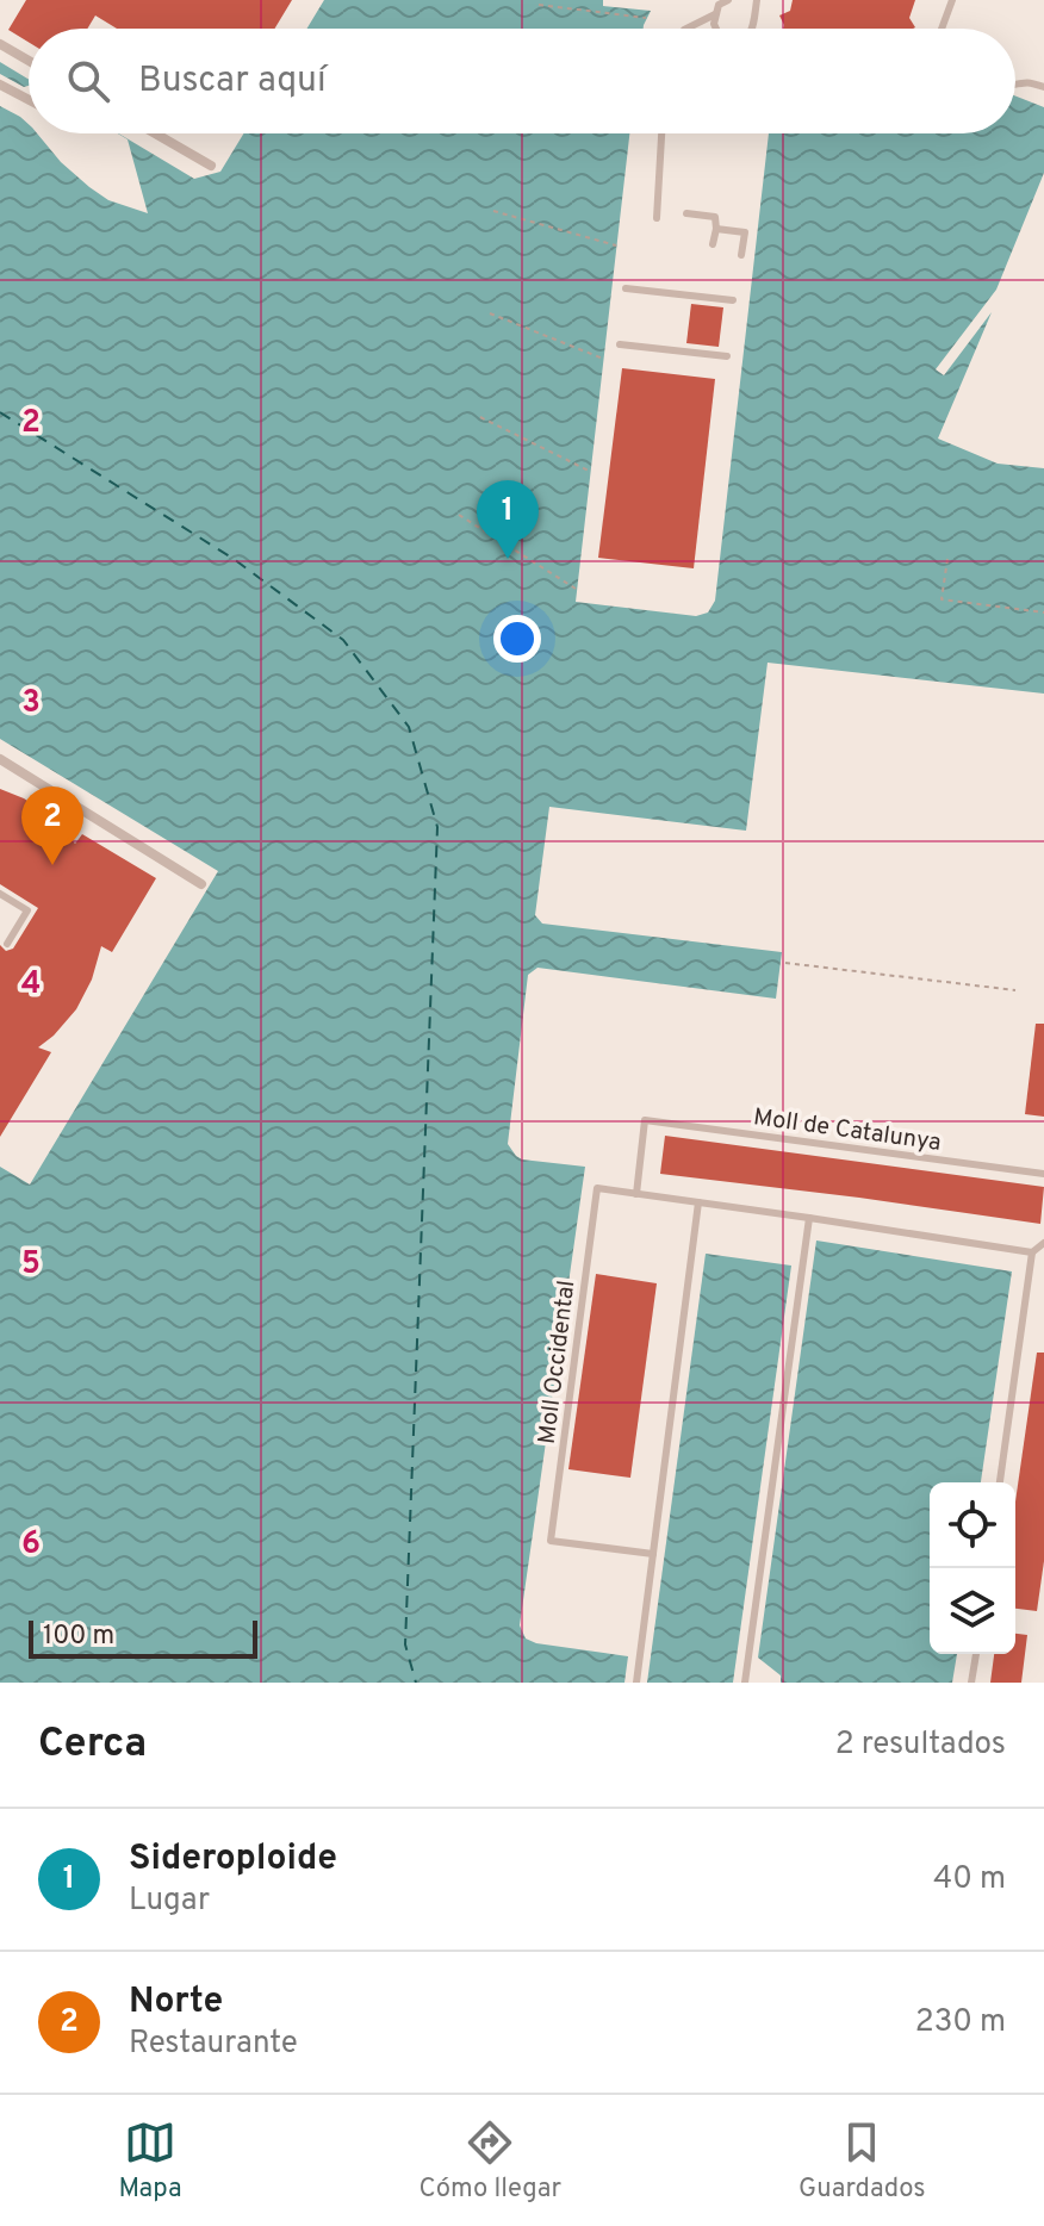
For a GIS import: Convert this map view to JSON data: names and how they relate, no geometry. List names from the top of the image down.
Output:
{
  "streets": {
    "lane": ["Moll de Catalunya", "Moll Occidental"]
  },
  "crossings": [
    ["Moll de Catalunya", "Moll Occidental"]
  ],
  "scale_bar": "100 m",
  "page": {
    "search": "Buscar aquí",
    "pins": ["1", "2"],
    "scale": "100 m",
    "heading": ["Cerca", "2 resultados"],
    "list": [
      {
        "mark": "1",
        "name": "Sideroploide",
        "note": "Lugar",
        "value": "40 m"
      },
      {
        "mark": "2",
        "name": "Norte",
        "note": "Restaurante",
        "value": "230 m"
      }
    ],
    "nav": ["Mapa", "Cómo llegar", "Guardados"]
  },
  "grid": {
    "rows": [
      "2",
      "3",
      "4",
      "5",
      "6"
    ]
  }
}
